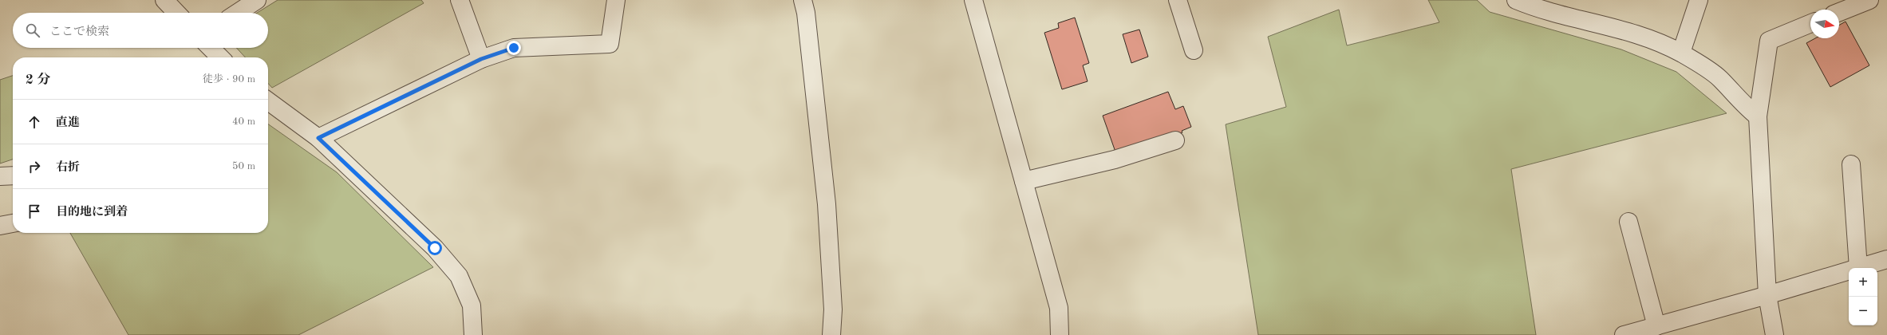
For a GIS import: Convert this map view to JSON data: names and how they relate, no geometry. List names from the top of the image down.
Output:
{
  "north": "right",
  "page": {
    "search": "ここで検索",
    "heading": ["2 分", "徒歩 · 90 m"],
    "list": [
      ["直進", "40 m"],
      ["右折", "50 m"],
      "目的地に到着"
    ],
    "map_buttons": ["+", "−"]
  }
}
